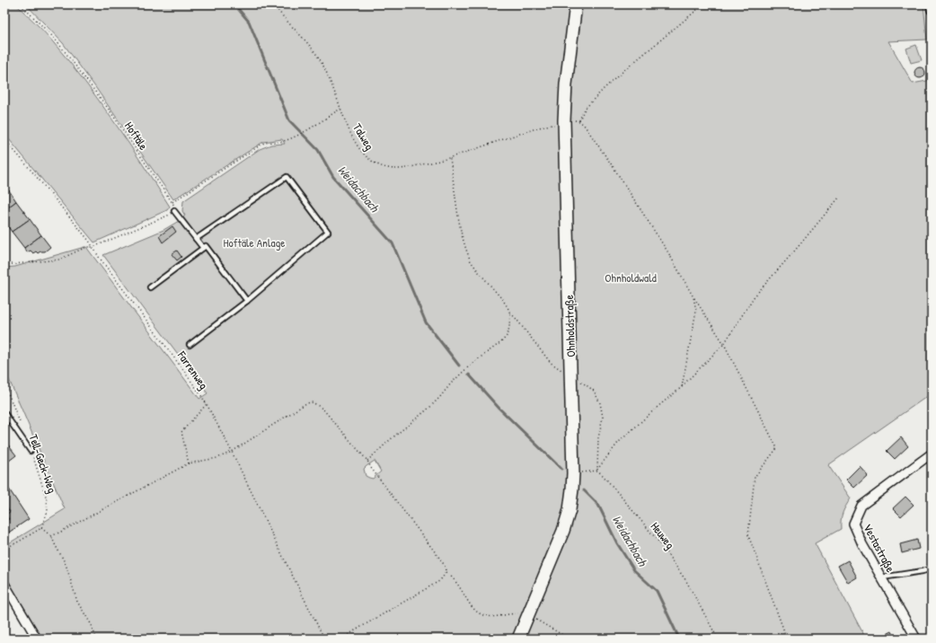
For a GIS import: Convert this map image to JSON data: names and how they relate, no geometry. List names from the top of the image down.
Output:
{
  "streets": {
    "main road": ["Ohnholdstraße"],
    "street": ["Vestastraße"],
    "path": [
      "Hoftäle",
      "Talweg",
      "Farrenweg",
      "Tell-Geck-Weg",
      "Heuweg"
    ]
  },
  "crossings": [
    ["Talweg", "Ohnholdstraße"]
  ],
  "water": ["Weidachbach"],
  "parks": ["Hoftäle Anlage", "Ohnholdwald"]
}
